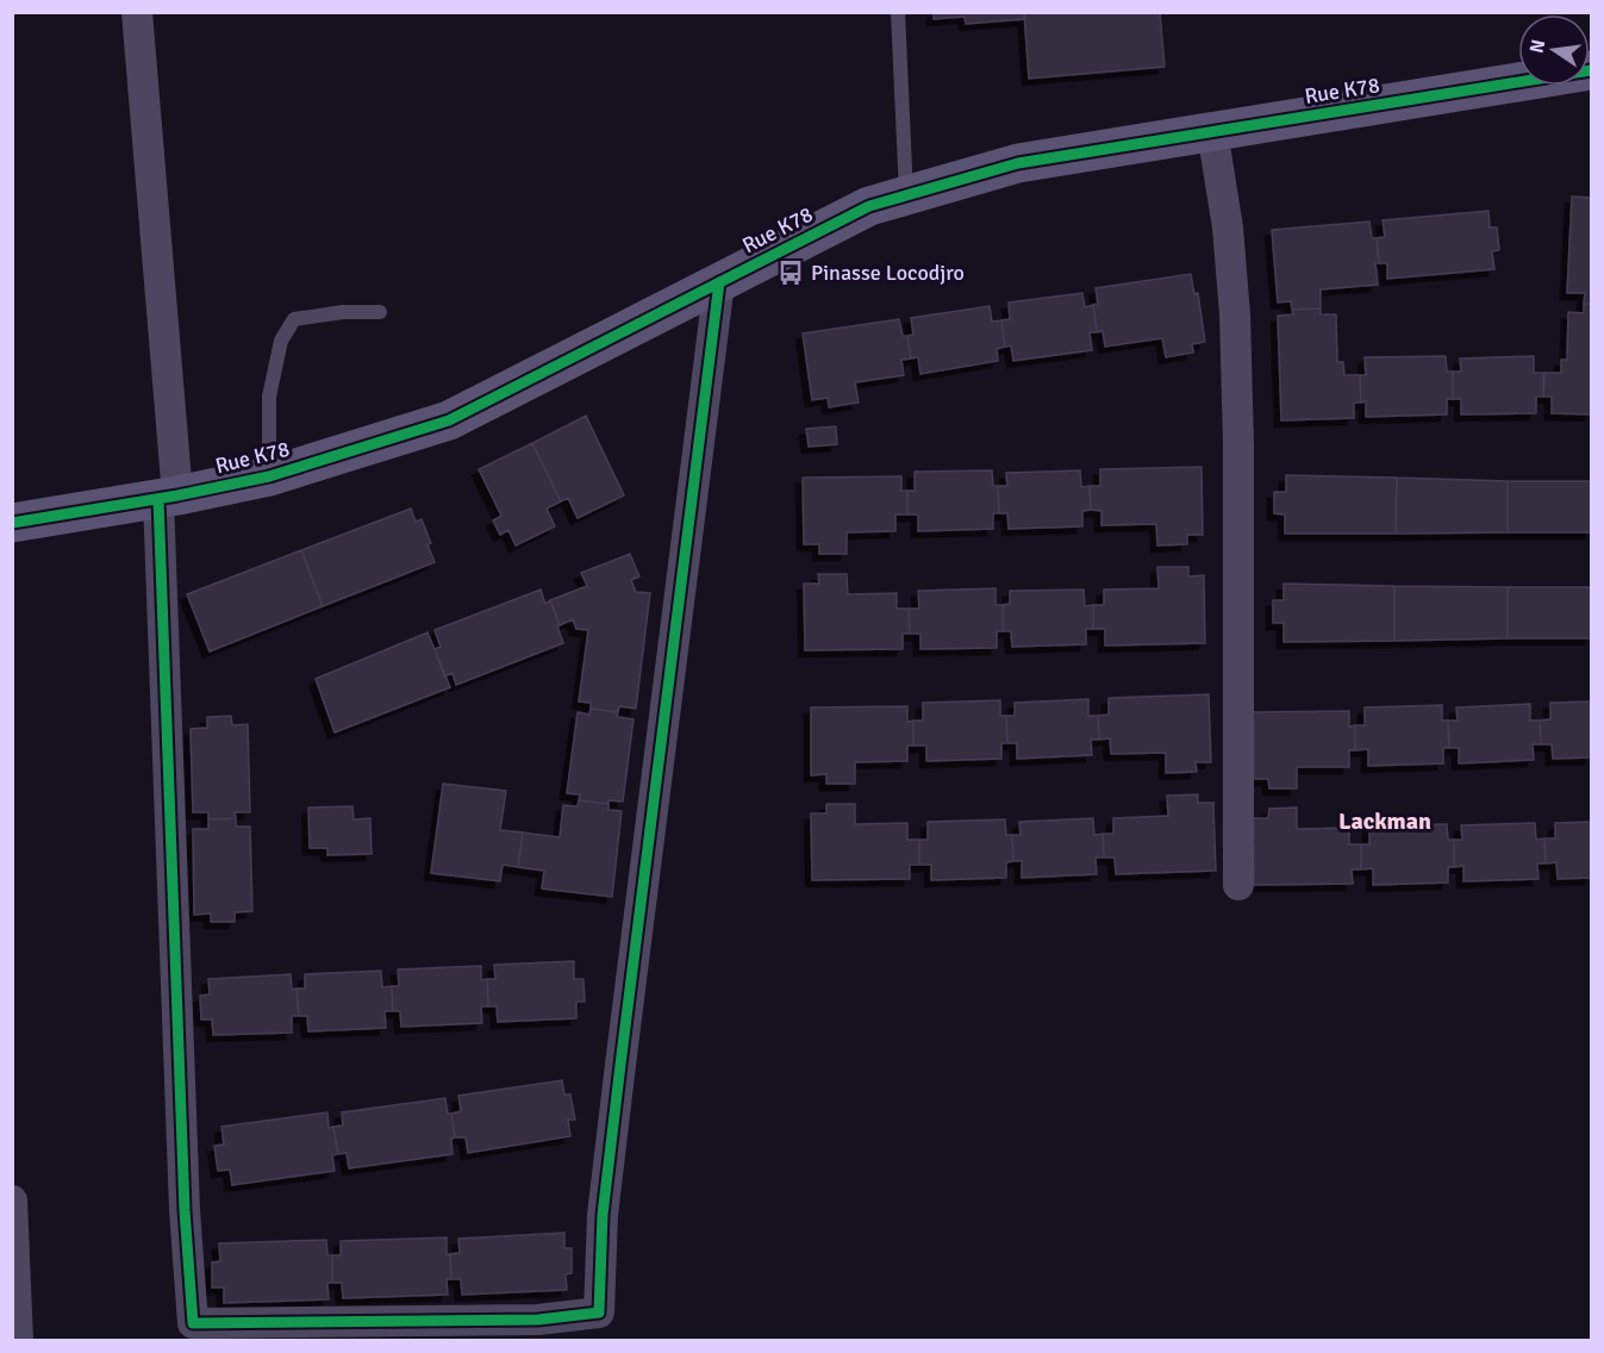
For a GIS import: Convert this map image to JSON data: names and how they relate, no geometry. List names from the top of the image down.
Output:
{
  "streets": {
    "street": ["Rue K78"]
  },
  "districts": ["Lackman"],
  "places": {
    "bus stop": ["Pinasse Locodjro"]
  },
  "north": "left"
}
